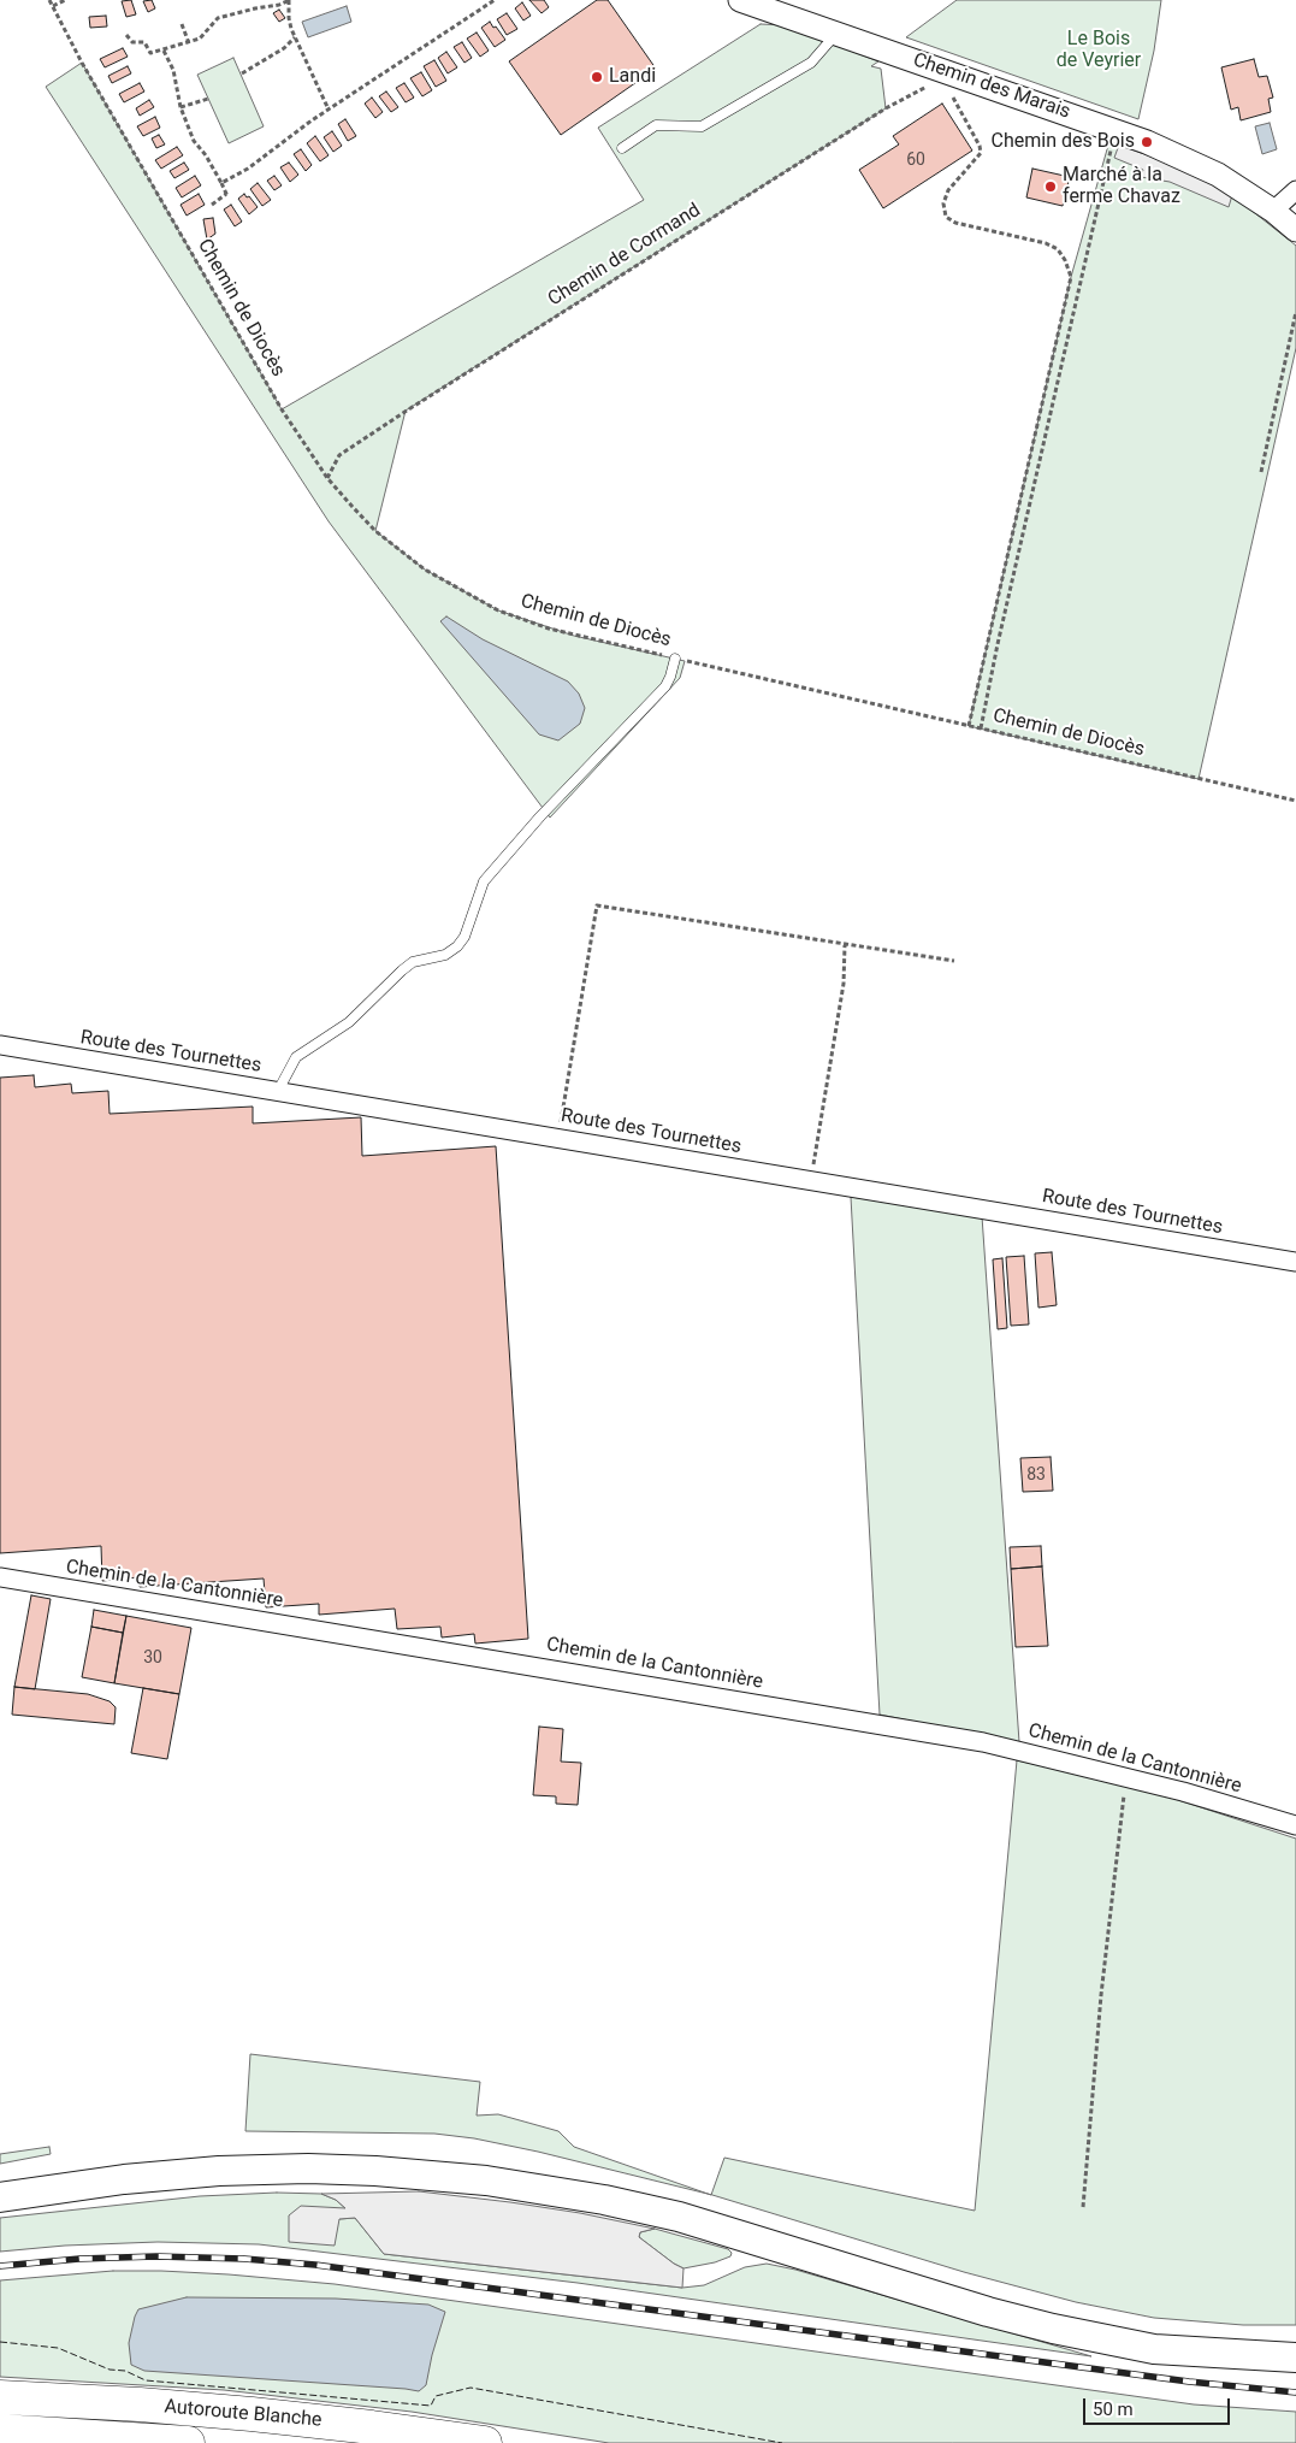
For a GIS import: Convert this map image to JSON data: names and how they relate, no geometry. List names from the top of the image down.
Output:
{
  "streets": {
    "highway": ["Autoroute Blanche"],
    "street": ["Chemin des Marais", "Route des Tournettes", "Chemin de la Cantonnière"],
    "path": ["Chemin de Cormand", "Chemin de Diocès"]
  },
  "crossings": [
    ["Chemin des Marais", "Chemin de Cormand"],
    ["Chemin de Cormand", "Chemin de Diocès"]
  ],
  "parks": ["Le Bois de Veyrier"],
  "places": ["Landi", "Chemin des Bois", "Marché à la ferme Chavaz"],
  "house_numbers": ["60", "83", "30"],
  "scale_bar": "50 m"
}
